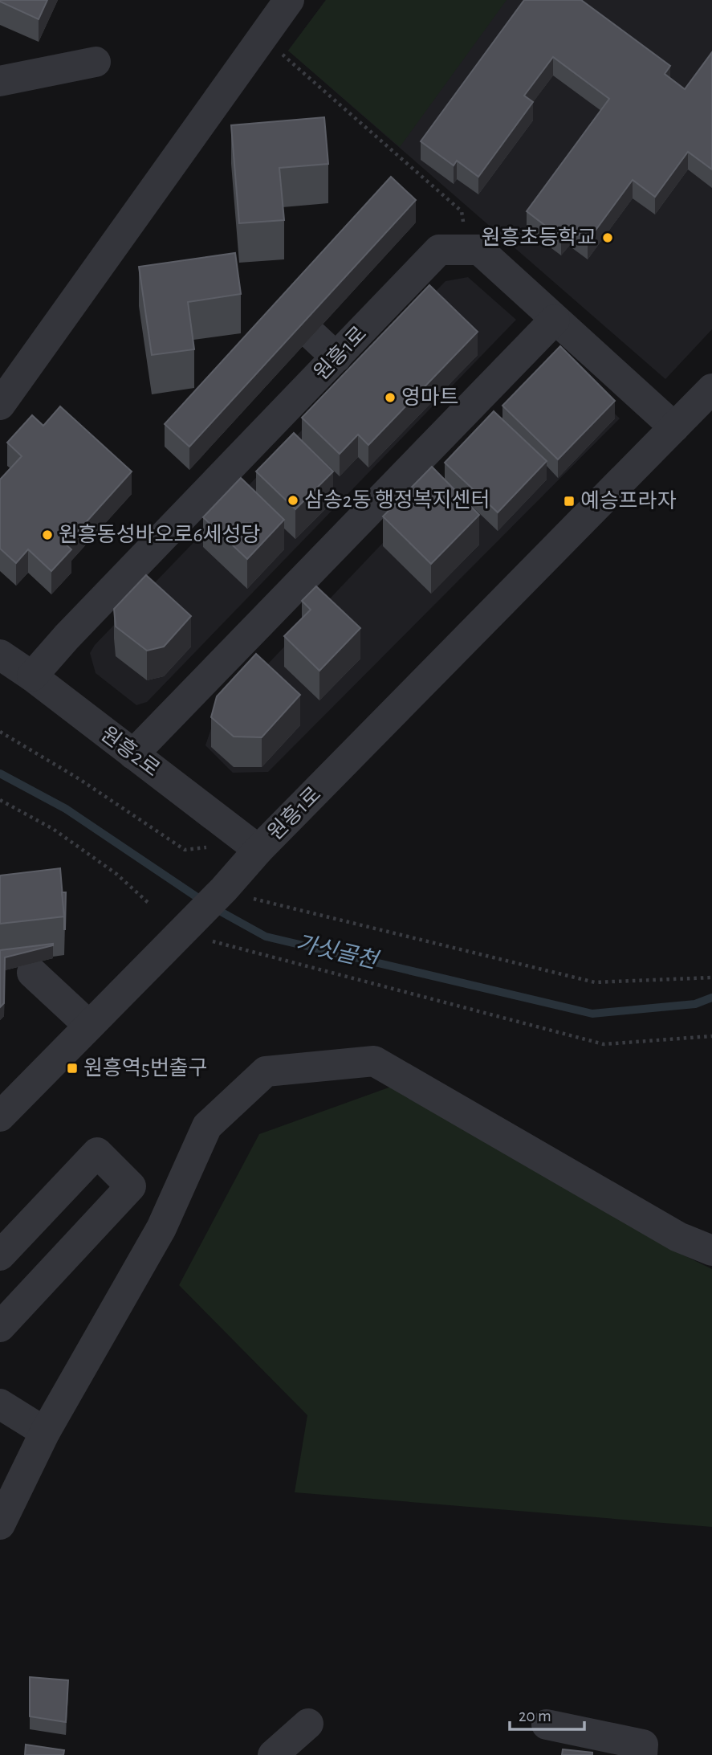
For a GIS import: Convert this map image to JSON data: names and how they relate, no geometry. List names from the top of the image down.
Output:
{
  "streets": {
    "street": ["원흥1로", "원흥2로"]
  },
  "crossings": [
    ["원흥1로", "원흥2로"]
  ],
  "water": ["가싯골천"],
  "places": {
    "other": [
      "원흥초등학교",
      "영마트",
      "삼송2동 행정복지센터",
      "원흥동성바오로6세성당"
    ],
    "transit": ["예승프라자", "원흥역5번출구"]
  },
  "scale_bar": "20 m"
}
